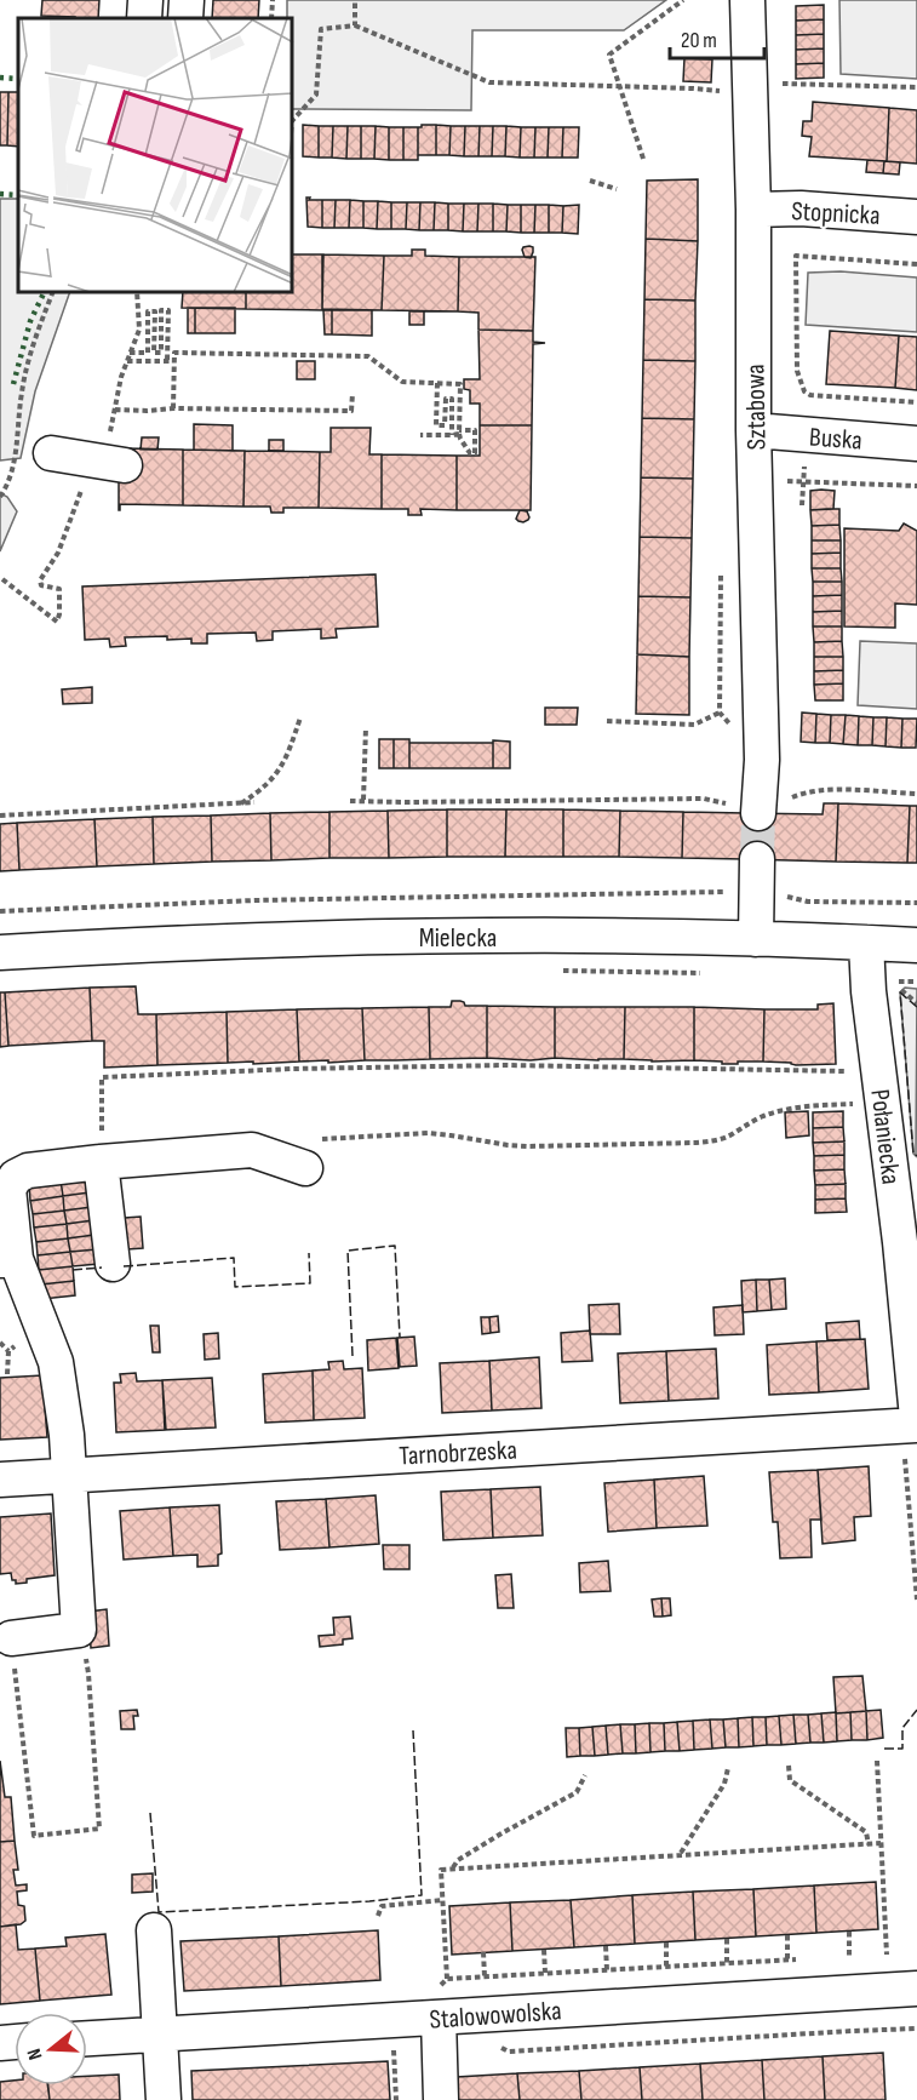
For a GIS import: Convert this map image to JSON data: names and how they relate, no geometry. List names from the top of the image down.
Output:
{
  "streets": {
    "street": [
      "Stopnicka",
      "Sztabowa",
      "Buska",
      "Mielecka",
      "Połaniecka",
      "Tarnobrzeska",
      "Stalowowolska"
    ]
  },
  "crossings": [
    ["Stopnicka", "Sztabowa"],
    ["Sztabowa", "Buska"],
    ["Mielecka", "Połaniecka"]
  ],
  "scale_bar": "20 m",
  "north": "left"
}
